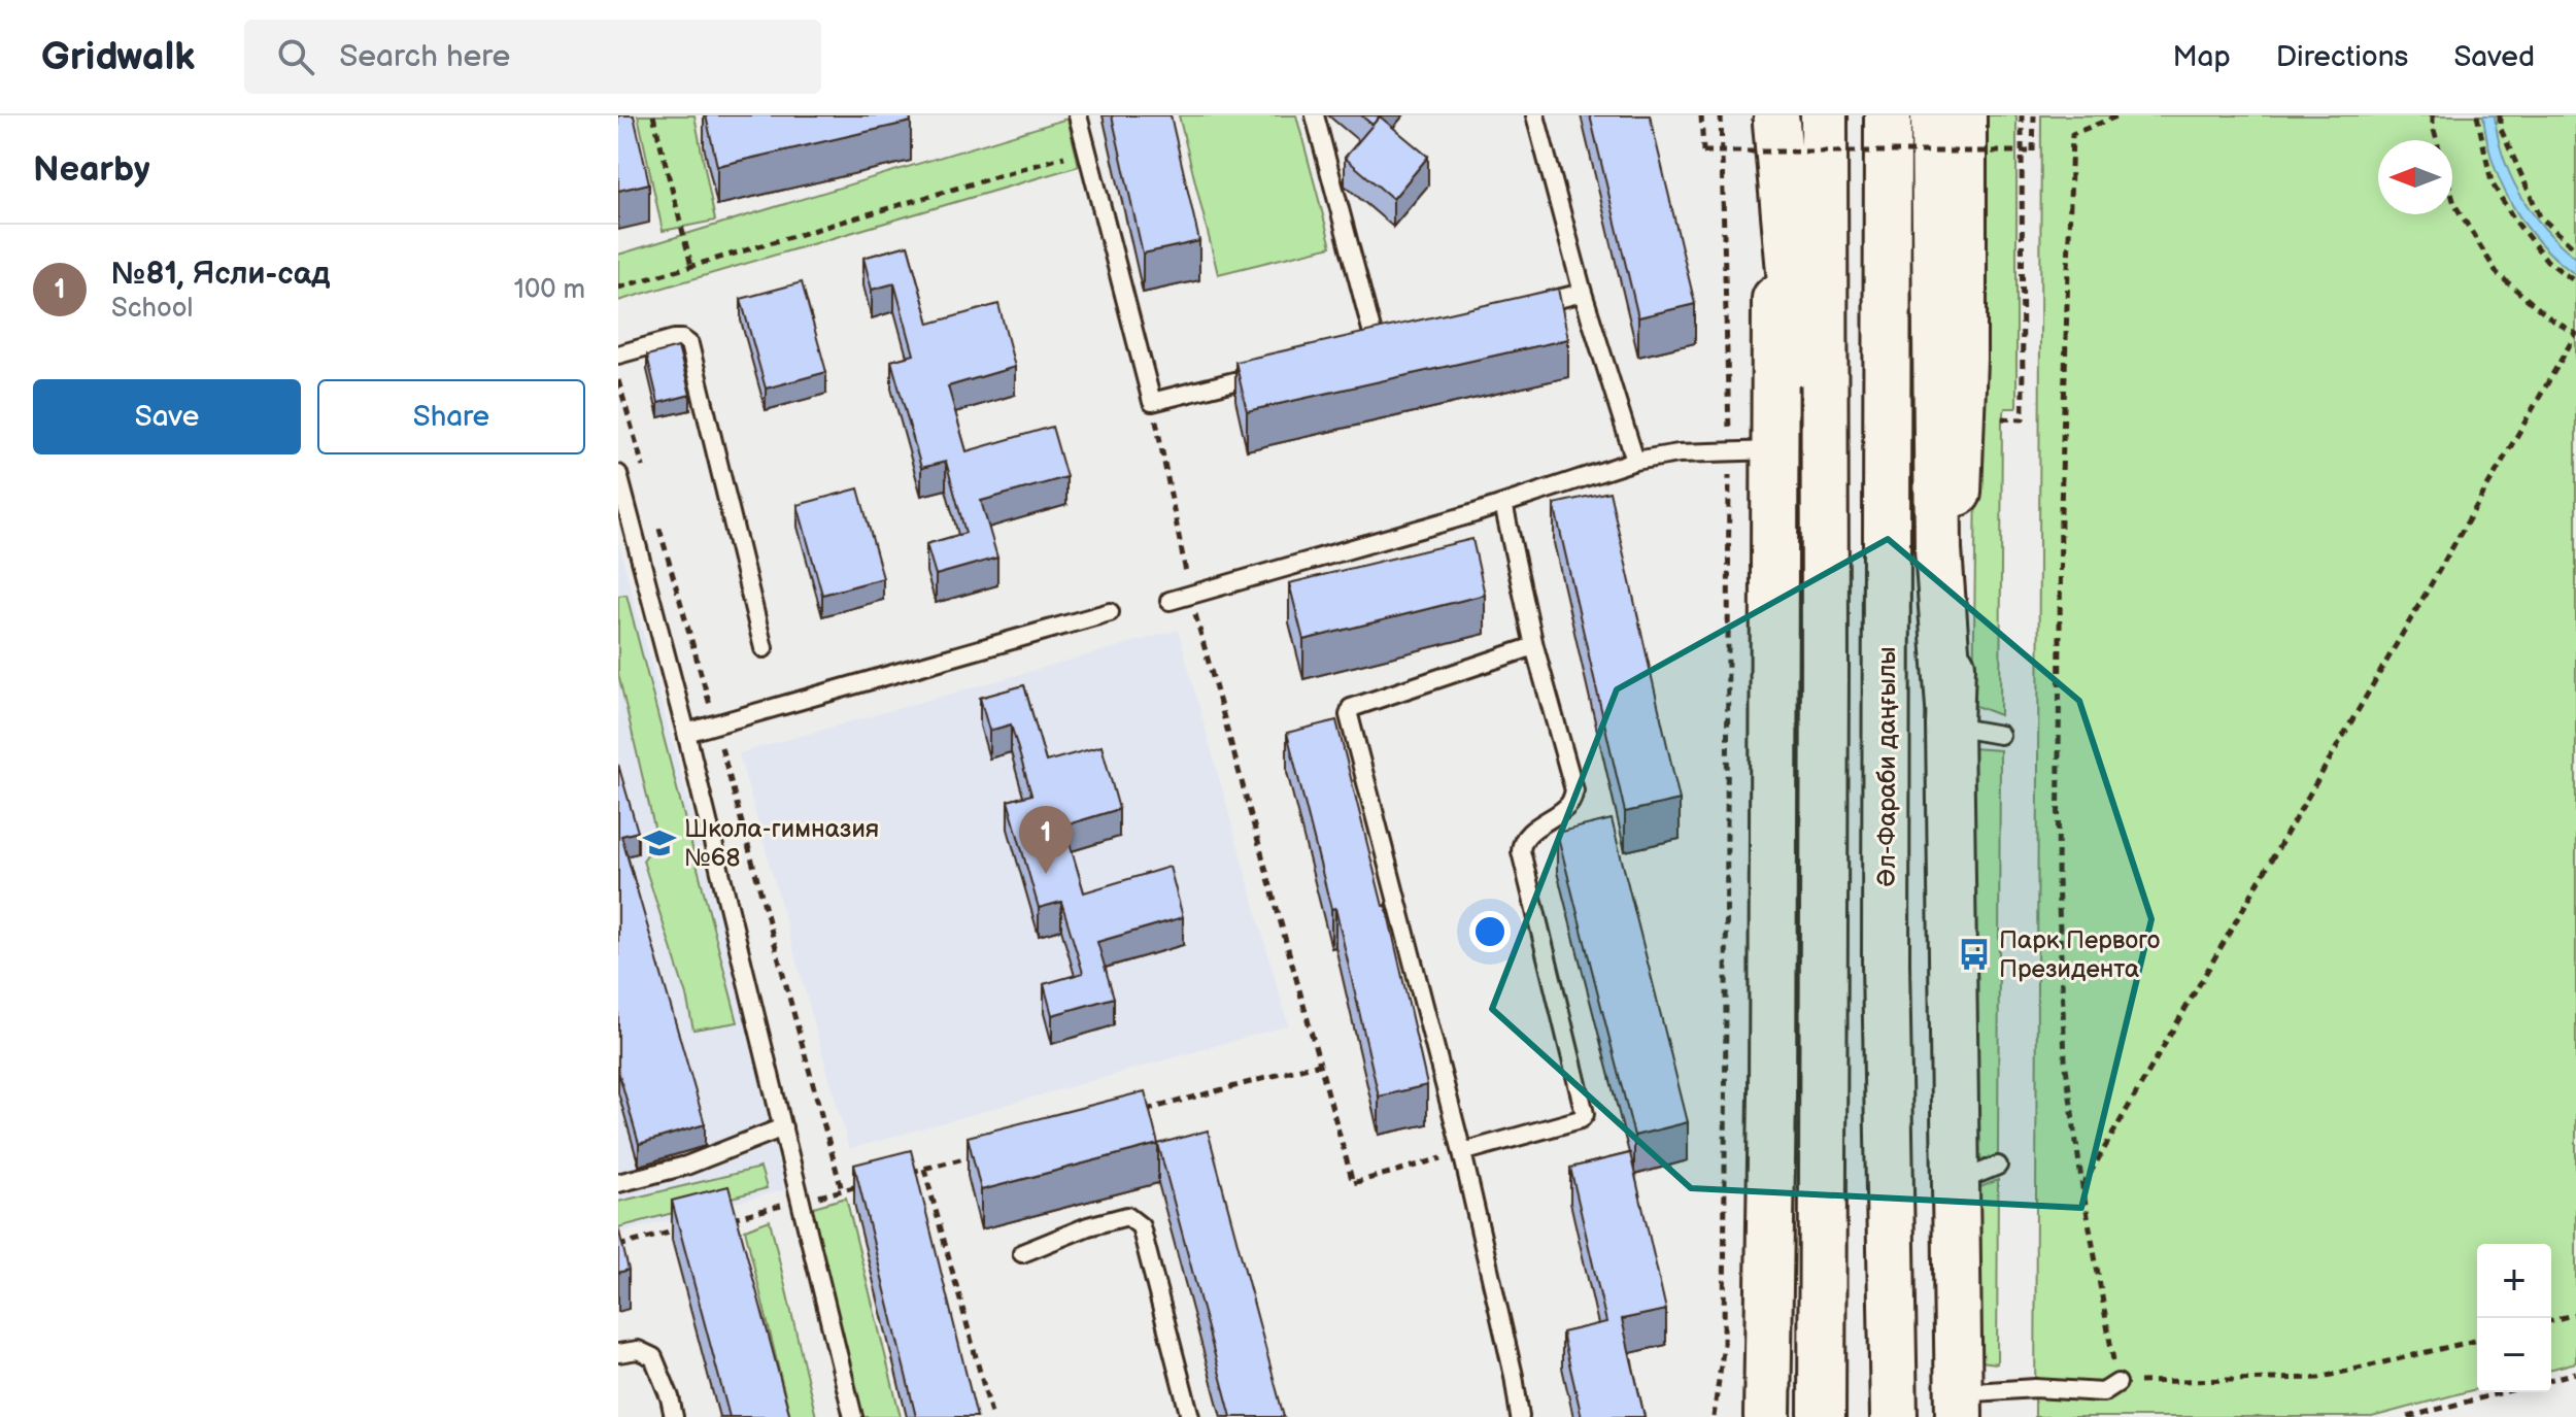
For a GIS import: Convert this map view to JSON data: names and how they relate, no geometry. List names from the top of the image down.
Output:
{
  "streets": {
    "main road": ["Әл-Фараби даңғылы"]
  },
  "places": {
    "school or university": ["Школа-гимназия №68"],
    "bus stop": ["Парк Первого Президента"]
  },
  "north": "left",
  "page": {
    "header": "Gridwalk",
    "search": "Search here",
    "nav": ["Map", "Directions", "Saved"],
    "heading": "Nearby",
    "list": [
      {
        "mark": "1",
        "name": "№81, Ясли-сад",
        "note": "School",
        "value": "100 m"
      }
    ],
    "buttons": ["Save", "Share"],
    "pins": "1",
    "map_buttons": ["+", "−"]
  }
}
